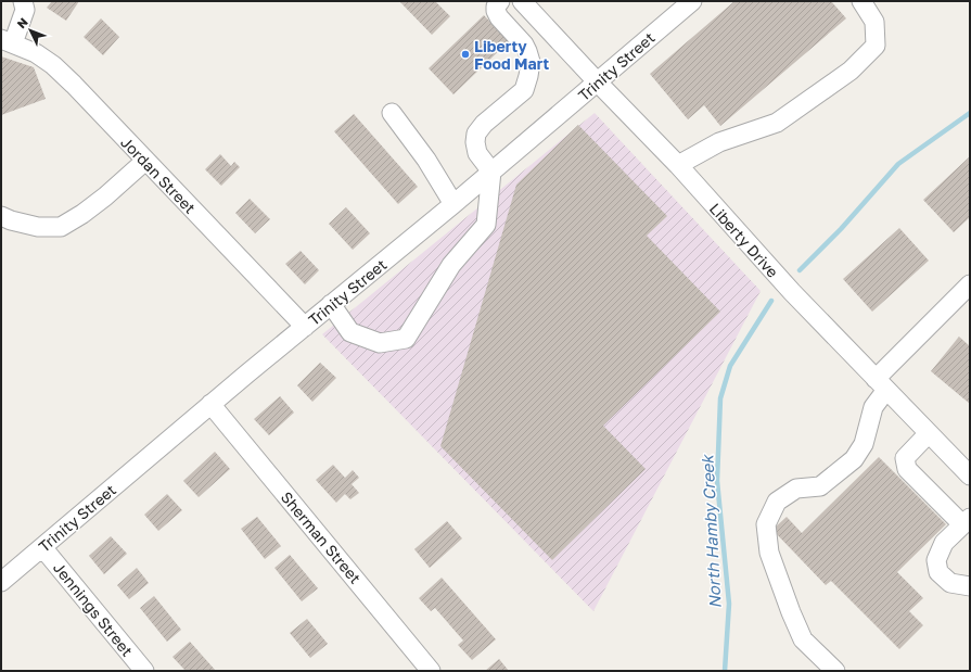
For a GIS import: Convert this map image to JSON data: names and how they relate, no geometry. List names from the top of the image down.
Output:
{
  "streets": {
    "street": [
      "Trinity Street",
      "Jordan Street",
      "Liberty Drive",
      "Sherman Street",
      "Jennings Street"
    ]
  },
  "crossings": [
    ["Trinity Street", "Jordan Street"],
    ["Trinity Street", "Liberty Drive"],
    ["Trinity Street", "Sherman Street"],
    ["Trinity Street", "Jennings Street"]
  ],
  "water": ["North Hamby Creek"],
  "places": ["Liberty Food Mart"],
  "north": "top left"
}
